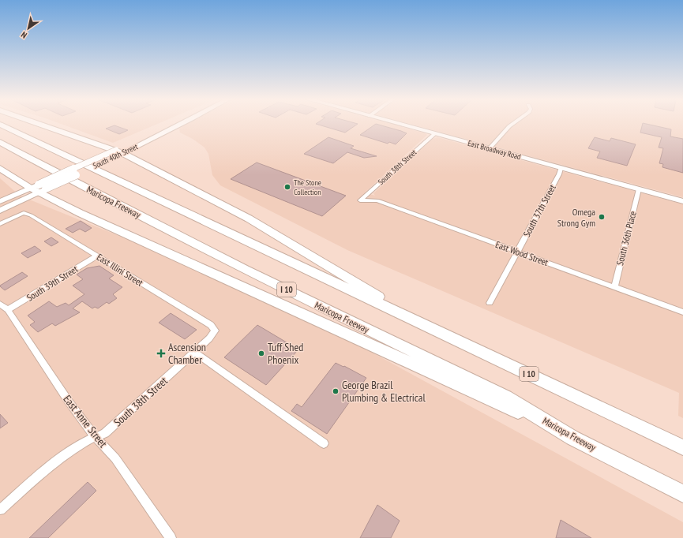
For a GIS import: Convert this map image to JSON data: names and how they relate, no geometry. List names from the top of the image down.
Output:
{
  "streets": {
    "highway": ["Maricopa Freeway", "I 10"],
    "main road": ["East Broadway Road", "South 40th Street"],
    "street": [
      "South 38th Street",
      "South 37th Street",
      "South 36th Place",
      "East Wood Street",
      "East Illini Street",
      "South 39th Street",
      "East Anne Street"
    ]
  },
  "crossings": [
    ["East Broadway Road", "South 38th Street"],
    ["East Broadway Road", "South 37th Street"],
    ["East Broadway Road", "South 36th Place"],
    ["South 38th Street", "East Wood Street"],
    ["South 38th Street", "East Illini Street"],
    ["South 38th Street", "East Anne Street"],
    ["South 37th Street", "East Wood Street"],
    ["South 36th Place", "East Wood Street"],
    ["East Illini Street", "South 39th Street"],
    ["South 39th Street", "East Anne Street"]
  ],
  "places": {
    "other": [
      "The Stone Collection",
      "Omega Strong Gym",
      "Tuff Shed Phoenix",
      "George Brazil Plumbing & Electrical"
    ],
    "health": ["Ascension Chamber"]
  },
  "north": "bottom left"
}
